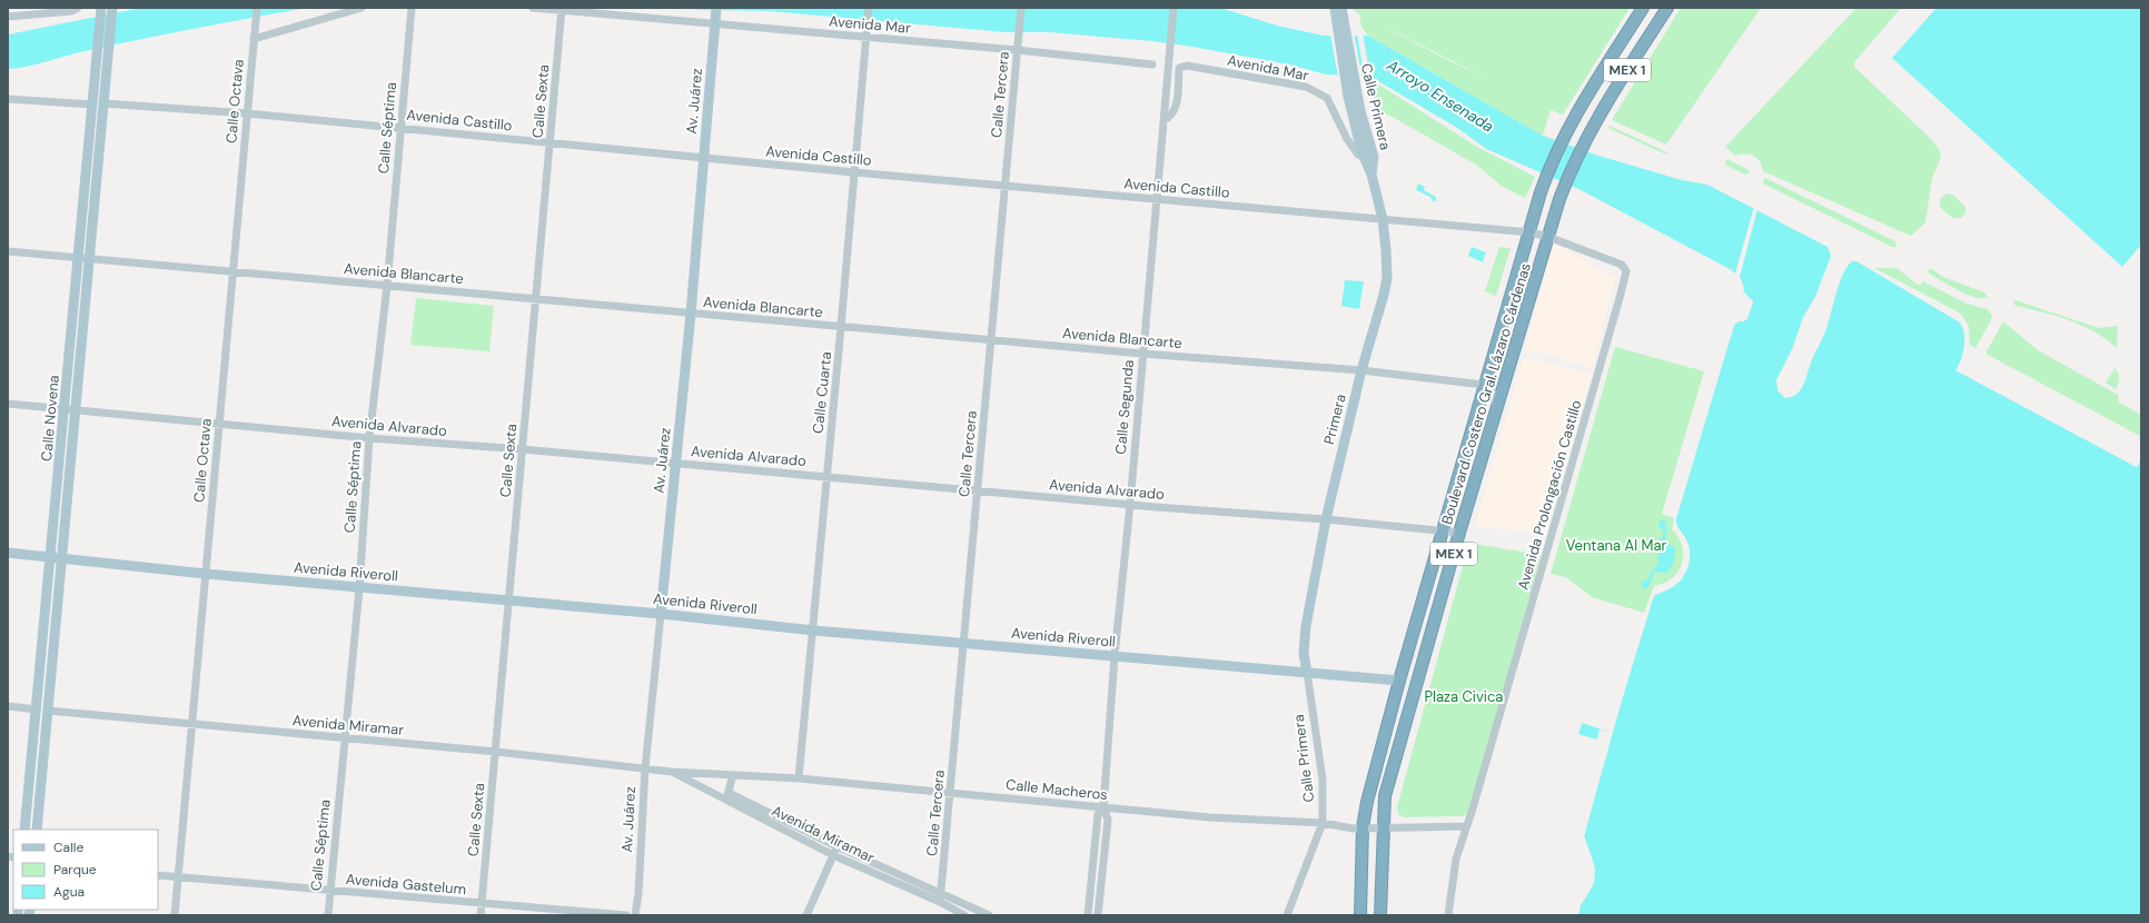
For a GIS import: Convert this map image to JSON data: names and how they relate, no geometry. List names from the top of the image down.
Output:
{
  "streets": {
    "highway": ["MEX 1", "Boulevard Costero Gral. Lázaro Cárdenas"],
    "main road": [
      "Av. Juárez",
      "Calle Primera",
      "Calle Novena",
      "Primera",
      "Avenida Riveroll"
    ],
    "street": [
      "Avenida Mar",
      "Calle Tercera",
      "Calle Octava",
      "Calle Sexta",
      "Avenida Castillo",
      "Calle Séptima",
      "Avenida Blancarte",
      "Calle Cuarta",
      "Calle Segunda",
      "Avenida Alvarado",
      "Avenida Prolongación Castillo",
      "Avenida Miramar",
      "Calle Macheros",
      "Avenida Gastelum"
    ]
  },
  "crossings": [
    ["Avenida Mar", "Calle Tercera"],
    ["Avenida Mar", "Calle Sexta"],
    ["Avenida Mar", "Av. Juárez"],
    ["Avenida Mar", "Calle Primera"],
    ["Avenida Mar", "Calle Cuarta"],
    ["Avenida Mar", "Calle Segunda"],
    ["Calle Tercera", "Avenida Castillo"],
    ["Calle Tercera", "Avenida Blancarte"],
    ["Calle Tercera", "Avenida Alvarado"],
    ["Calle Tercera", "Avenida Riveroll"],
    ["Calle Tercera", "Avenida Miramar"],
    ["Calle Tercera", "Calle Macheros"],
    ["Calle Octava", "Avenida Castillo"],
    ["Calle Octava", "Avenida Blancarte"],
    ["Calle Octava", "Avenida Alvarado"],
    ["Calle Octava", "Avenida Riveroll"],
    ["Calle Octava", "Avenida Miramar"],
    ["Calle Octava", "Avenida Gastelum"],
    ["Calle Sexta", "Avenida Castillo"],
    ["Calle Sexta", "Avenida Blancarte"],
    ["Calle Sexta", "Avenida Alvarado"],
    ["Calle Sexta", "Avenida Riveroll"],
    ["Calle Sexta", "Avenida Miramar"],
    ["Calle Sexta", "Avenida Gastelum"],
    ["Av. Juárez", "Avenida Castillo"],
    ["Av. Juárez", "Avenida Blancarte"],
    ["Av. Juárez", "Avenida Alvarado"],
    ["Av. Juárez", "Avenida Riveroll"],
    ["Av. Juárez", "Avenida Miramar"],
    ["Av. Juárez", "Calle Macheros"],
    ["Calle Primera", "Primera"],
    ["Calle Primera", "Avenida Riveroll"],
    ["Calle Primera", "Calle Macheros"],
    ["Avenida Castillo", "Calle Séptima"],
    ["Avenida Castillo", "Calle Cuarta"],
    ["Avenida Castillo", "Boulevard Costero Gral. Lázaro Cárdenas"],
    ["Avenida Castillo", "Calle Segunda"],
    ["Avenida Castillo", "Calle Novena"],
    ["Avenida Castillo", "Primera"],
    ["Avenida Castillo", "Avenida Prolongación Castillo"],
    ["Calle Séptima", "Avenida Blancarte"],
    ["Calle Séptima", "Avenida Alvarado"],
    ["Calle Séptima", "Avenida Riveroll"],
    ["Calle Séptima", "Avenida Miramar"],
    ["Calle Séptima", "Avenida Gastelum"],
    ["Avenida Blancarte", "Calle Cuarta"],
    ["Avenida Blancarte", "Boulevard Costero Gral. Lázaro Cárdenas"],
    ["Avenida Blancarte", "Calle Segunda"],
    ["Avenida Blancarte", "Calle Novena"],
    ["Avenida Blancarte", "Primera"],
    ["Calle Cuarta", "Avenida Alvarado"],
    ["Calle Cuarta", "Avenida Riveroll"],
    ["Calle Cuarta", "Calle Macheros"],
    ["Boulevard Costero Gral. Lázaro Cárdenas", "Avenida Alvarado"],
    ["Boulevard Costero Gral. Lázaro Cárdenas", "Avenida Prolongación Castillo"],
    ["Boulevard Costero Gral. Lázaro Cárdenas", "Avenida Riveroll"],
    ["Boulevard Costero Gral. Lázaro Cárdenas", "Calle Macheros"],
    ["Calle Segunda", "Avenida Alvarado"],
    ["Calle Segunda", "Avenida Riveroll"],
    ["Calle Segunda", "Calle Macheros"],
    ["Calle Novena", "Avenida Alvarado"],
    ["Calle Novena", "Avenida Riveroll"],
    ["Calle Novena", "Avenida Miramar"],
    ["Primera", "Avenida Alvarado"],
    ["Primera", "Avenida Riveroll"],
    ["Avenida Prolongación Castillo", "Calle Macheros"],
    ["Avenida Miramar", "Calle Macheros"]
  ],
  "water": ["Arroyo Ensenada"],
  "parks": ["Ventana Al Mar", "Plaza Civica"],
  "legend": ["Calle", "Parque", "Agua"]
}
